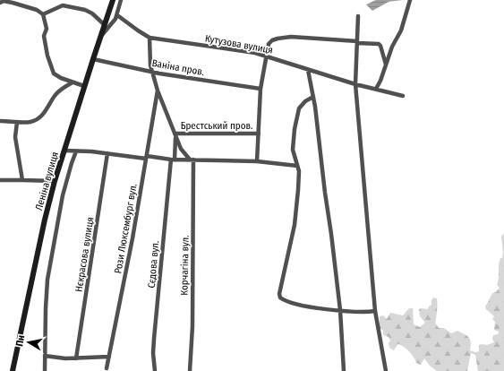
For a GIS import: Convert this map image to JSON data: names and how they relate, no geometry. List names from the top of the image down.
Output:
{
  "streets": {
    "main road": ["Леніна вулиця"],
    "street": [
      "Кутузова вулиця",
      "Ваніна пров.",
      "Брестський пров.",
      "Рози Люксембург вул.",
      "Нєкрасова вулиця",
      "Сєдова вул.",
      "Корчагіна вул."
    ]
  },
  "crossings": [
    ["Ваніна пров.", "Леніна вулиця"],
    ["Брестський пров.", "Сєдова вул."]
  ],
  "north": "left"
}
